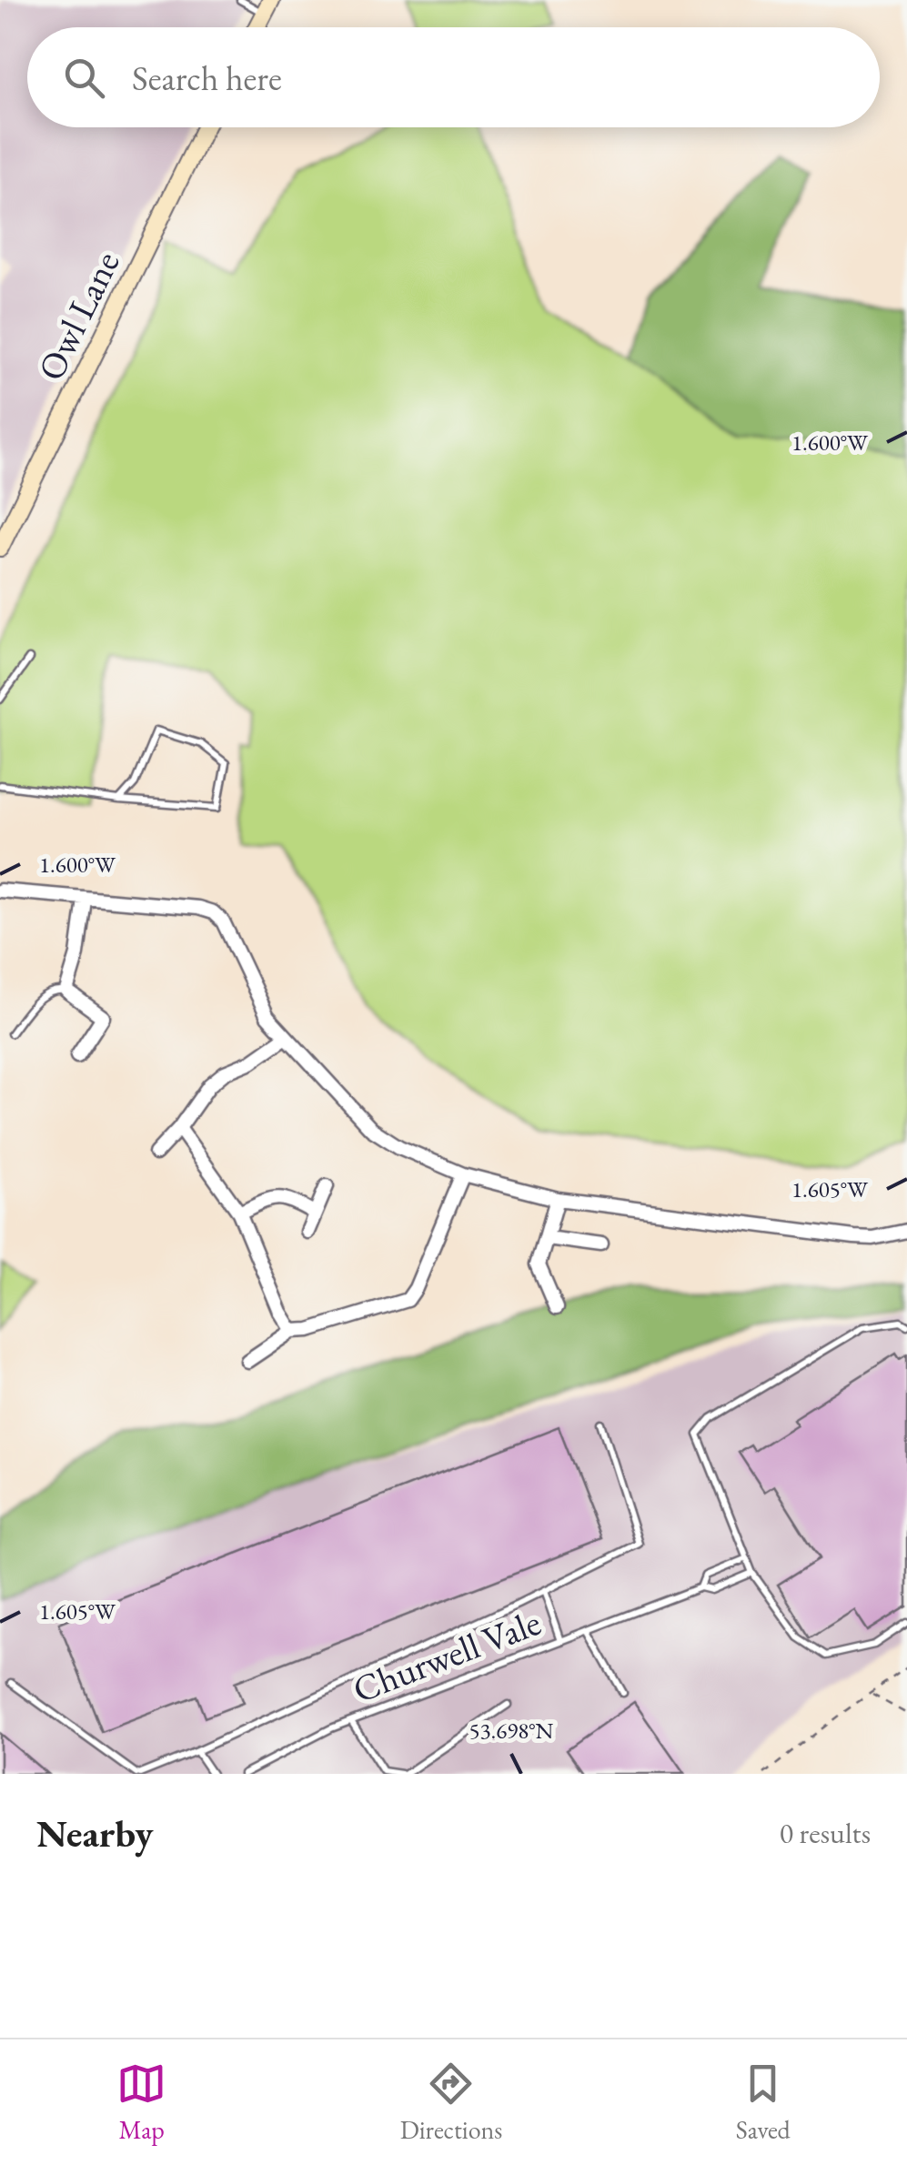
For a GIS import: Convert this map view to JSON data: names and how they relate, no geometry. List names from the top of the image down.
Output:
{
  "streets": {
    "main road": ["Owl Lane"],
    "lane": ["Churwell Vale"]
  },
  "page": {
    "search": "Search here",
    "heading": ["Nearby", "0 results"],
    "nav": ["Map", "Directions", "Saved"]
  },
  "coordinates": ["1.600°W", "1.605°W", "53.698°N"]
}
